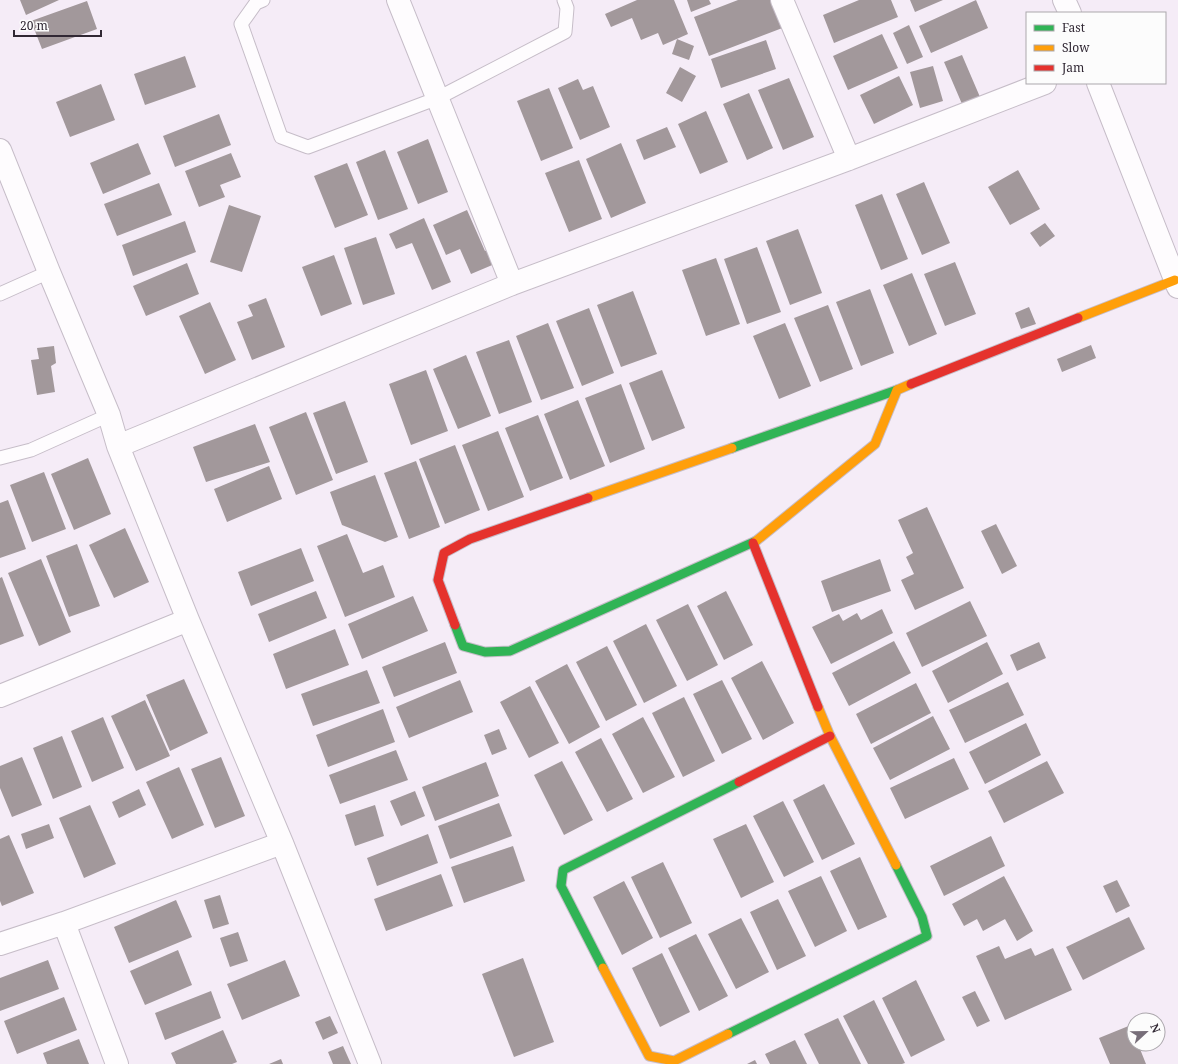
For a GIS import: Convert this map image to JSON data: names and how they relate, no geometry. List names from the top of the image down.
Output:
{
  "legend": ["Fast", "Slow", "Jam"],
  "scale_bar": "20 m",
  "north": "right"
}
